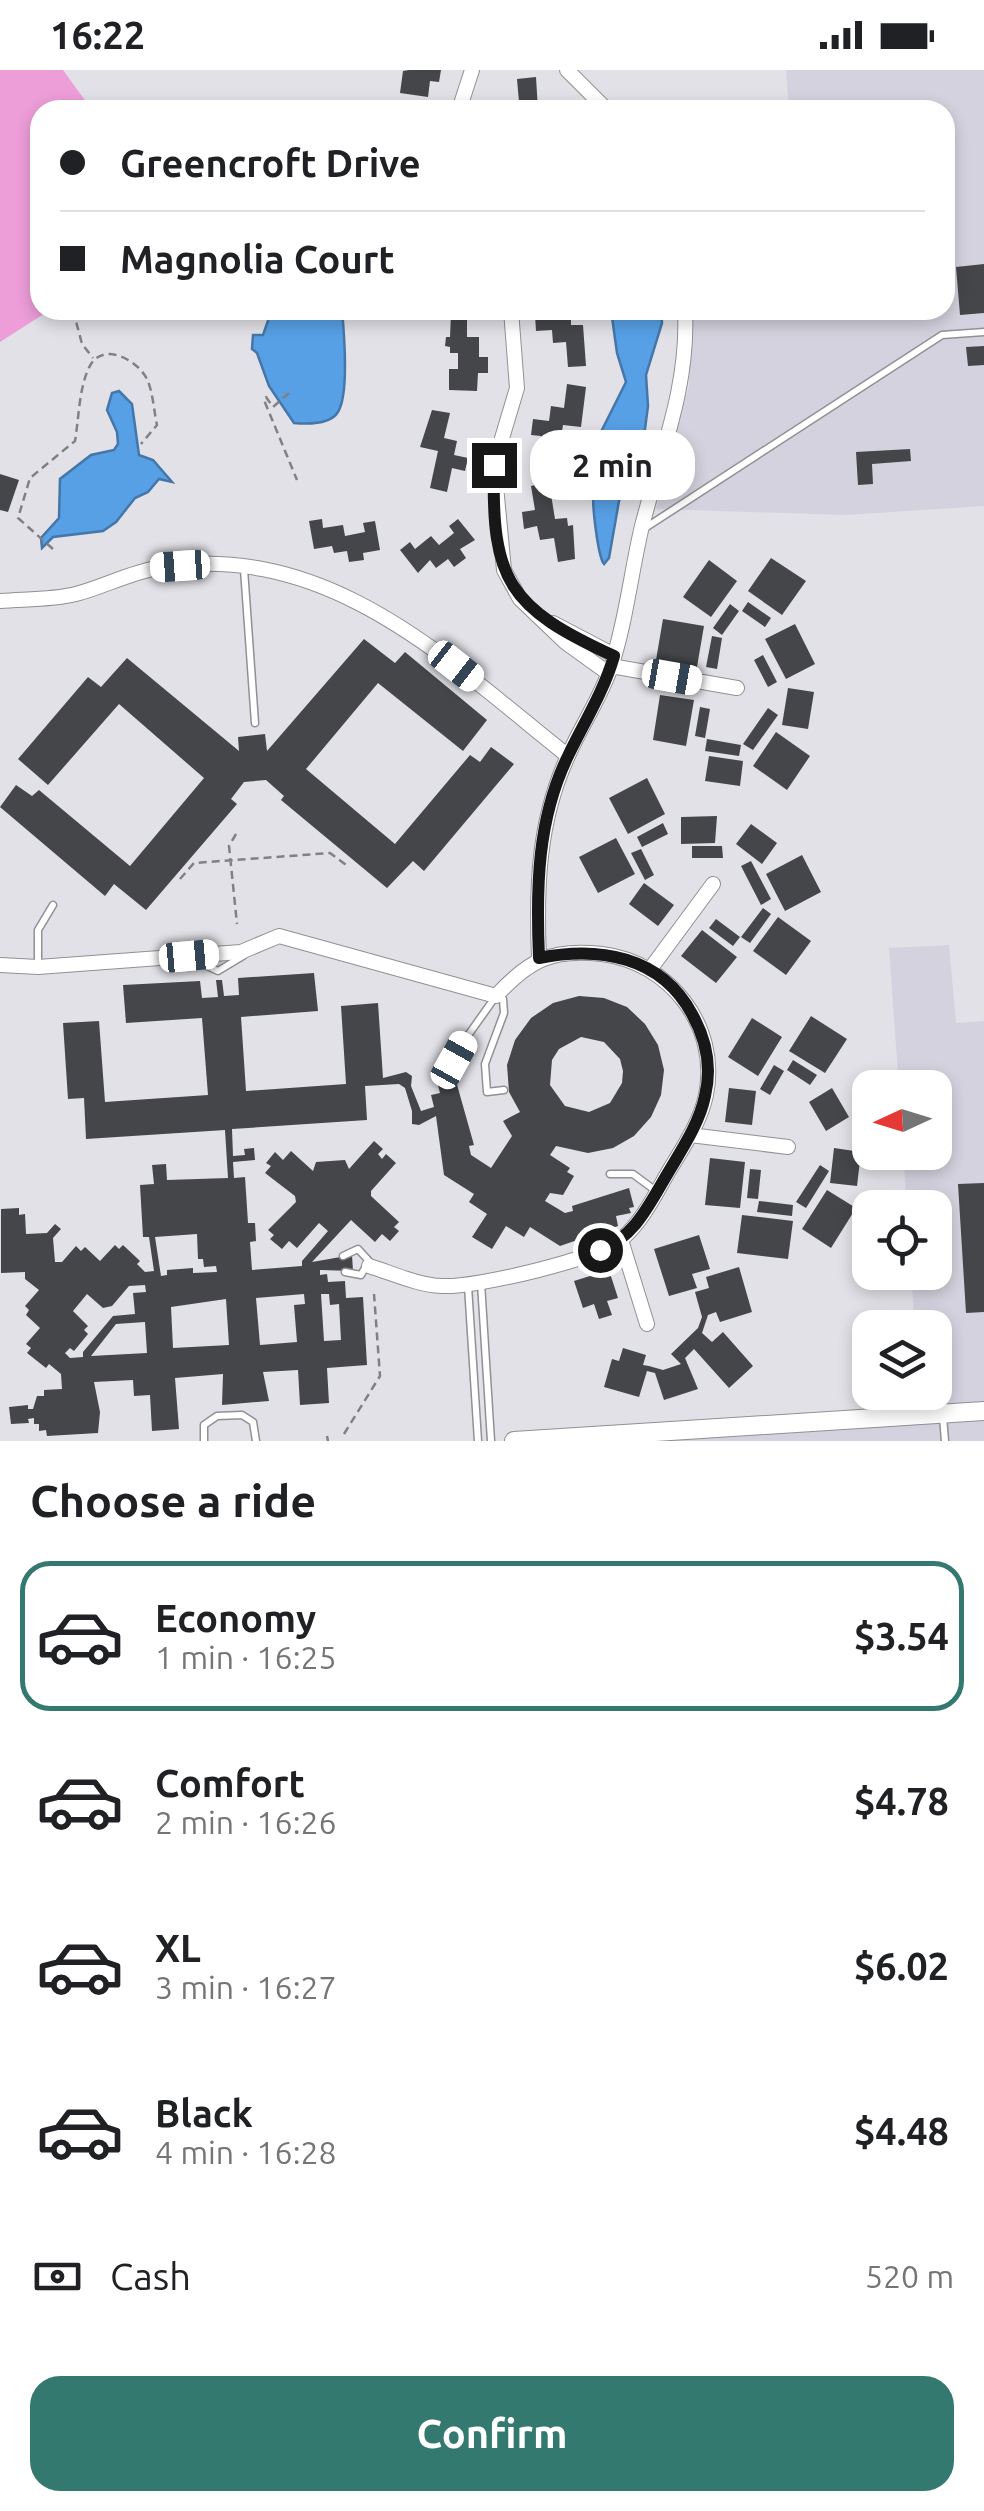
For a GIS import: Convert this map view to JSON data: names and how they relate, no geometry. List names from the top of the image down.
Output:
{
  "north": "left",
  "page": {
    "status": "16:22",
    "banner": ["Greencroft Drive", "Magnolia Court"],
    "bubble": "2 min",
    "heading": "Choose a ride",
    "list": [
      {
        "name": "Economy",
        "note": "1 min · 16:25",
        "value": "$3.54"
      },
      {
        "name": "Comfort",
        "note": "2 min · 16:26",
        "value": "$4.78"
      },
      {
        "name": "XL",
        "note": "3 min · 16:27",
        "value": "$6.02"
      },
      {
        "name": "Black",
        "note": "4 min · 16:28",
        "value": "$4.48"
      }
    ],
    "pay": ["Cash", "520 m"],
    "buttons": "Confirm"
  }
}
